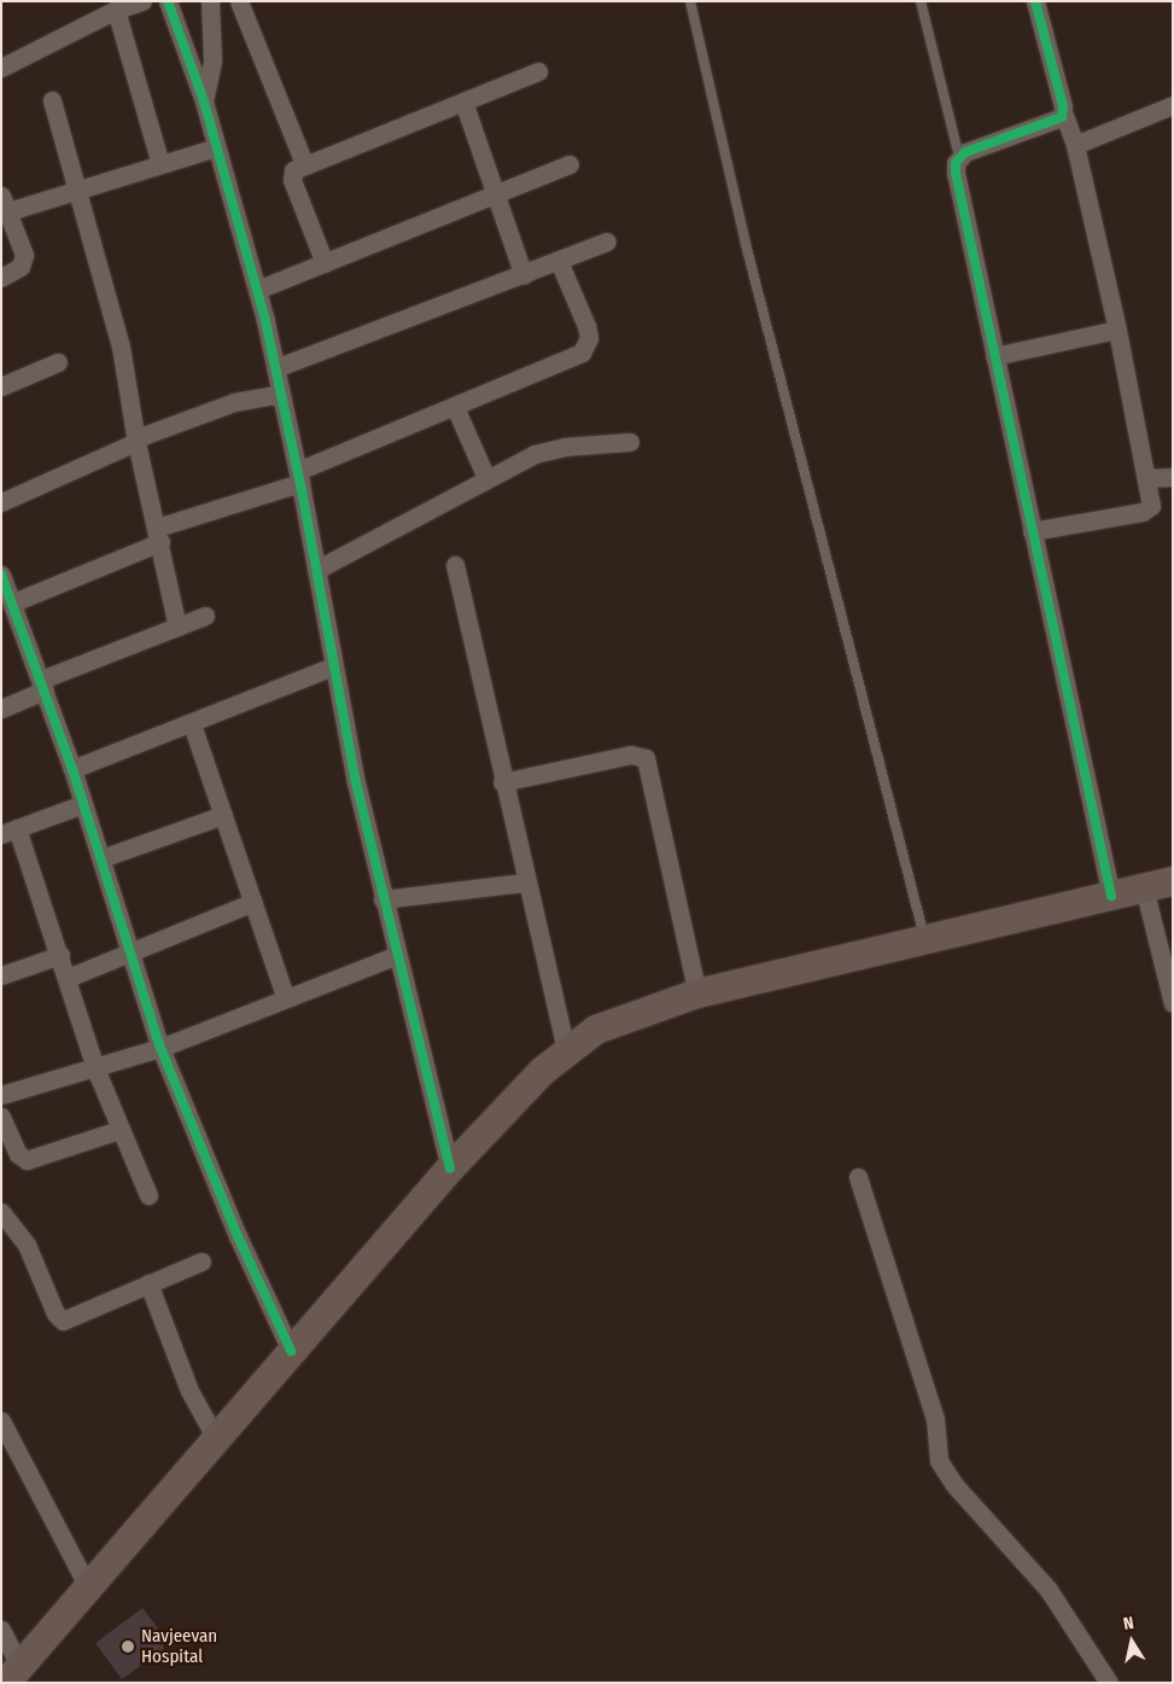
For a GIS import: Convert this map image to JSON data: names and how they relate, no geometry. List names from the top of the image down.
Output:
{
  "places": ["Navjeevan Hospital"],
  "north": "top"
}
